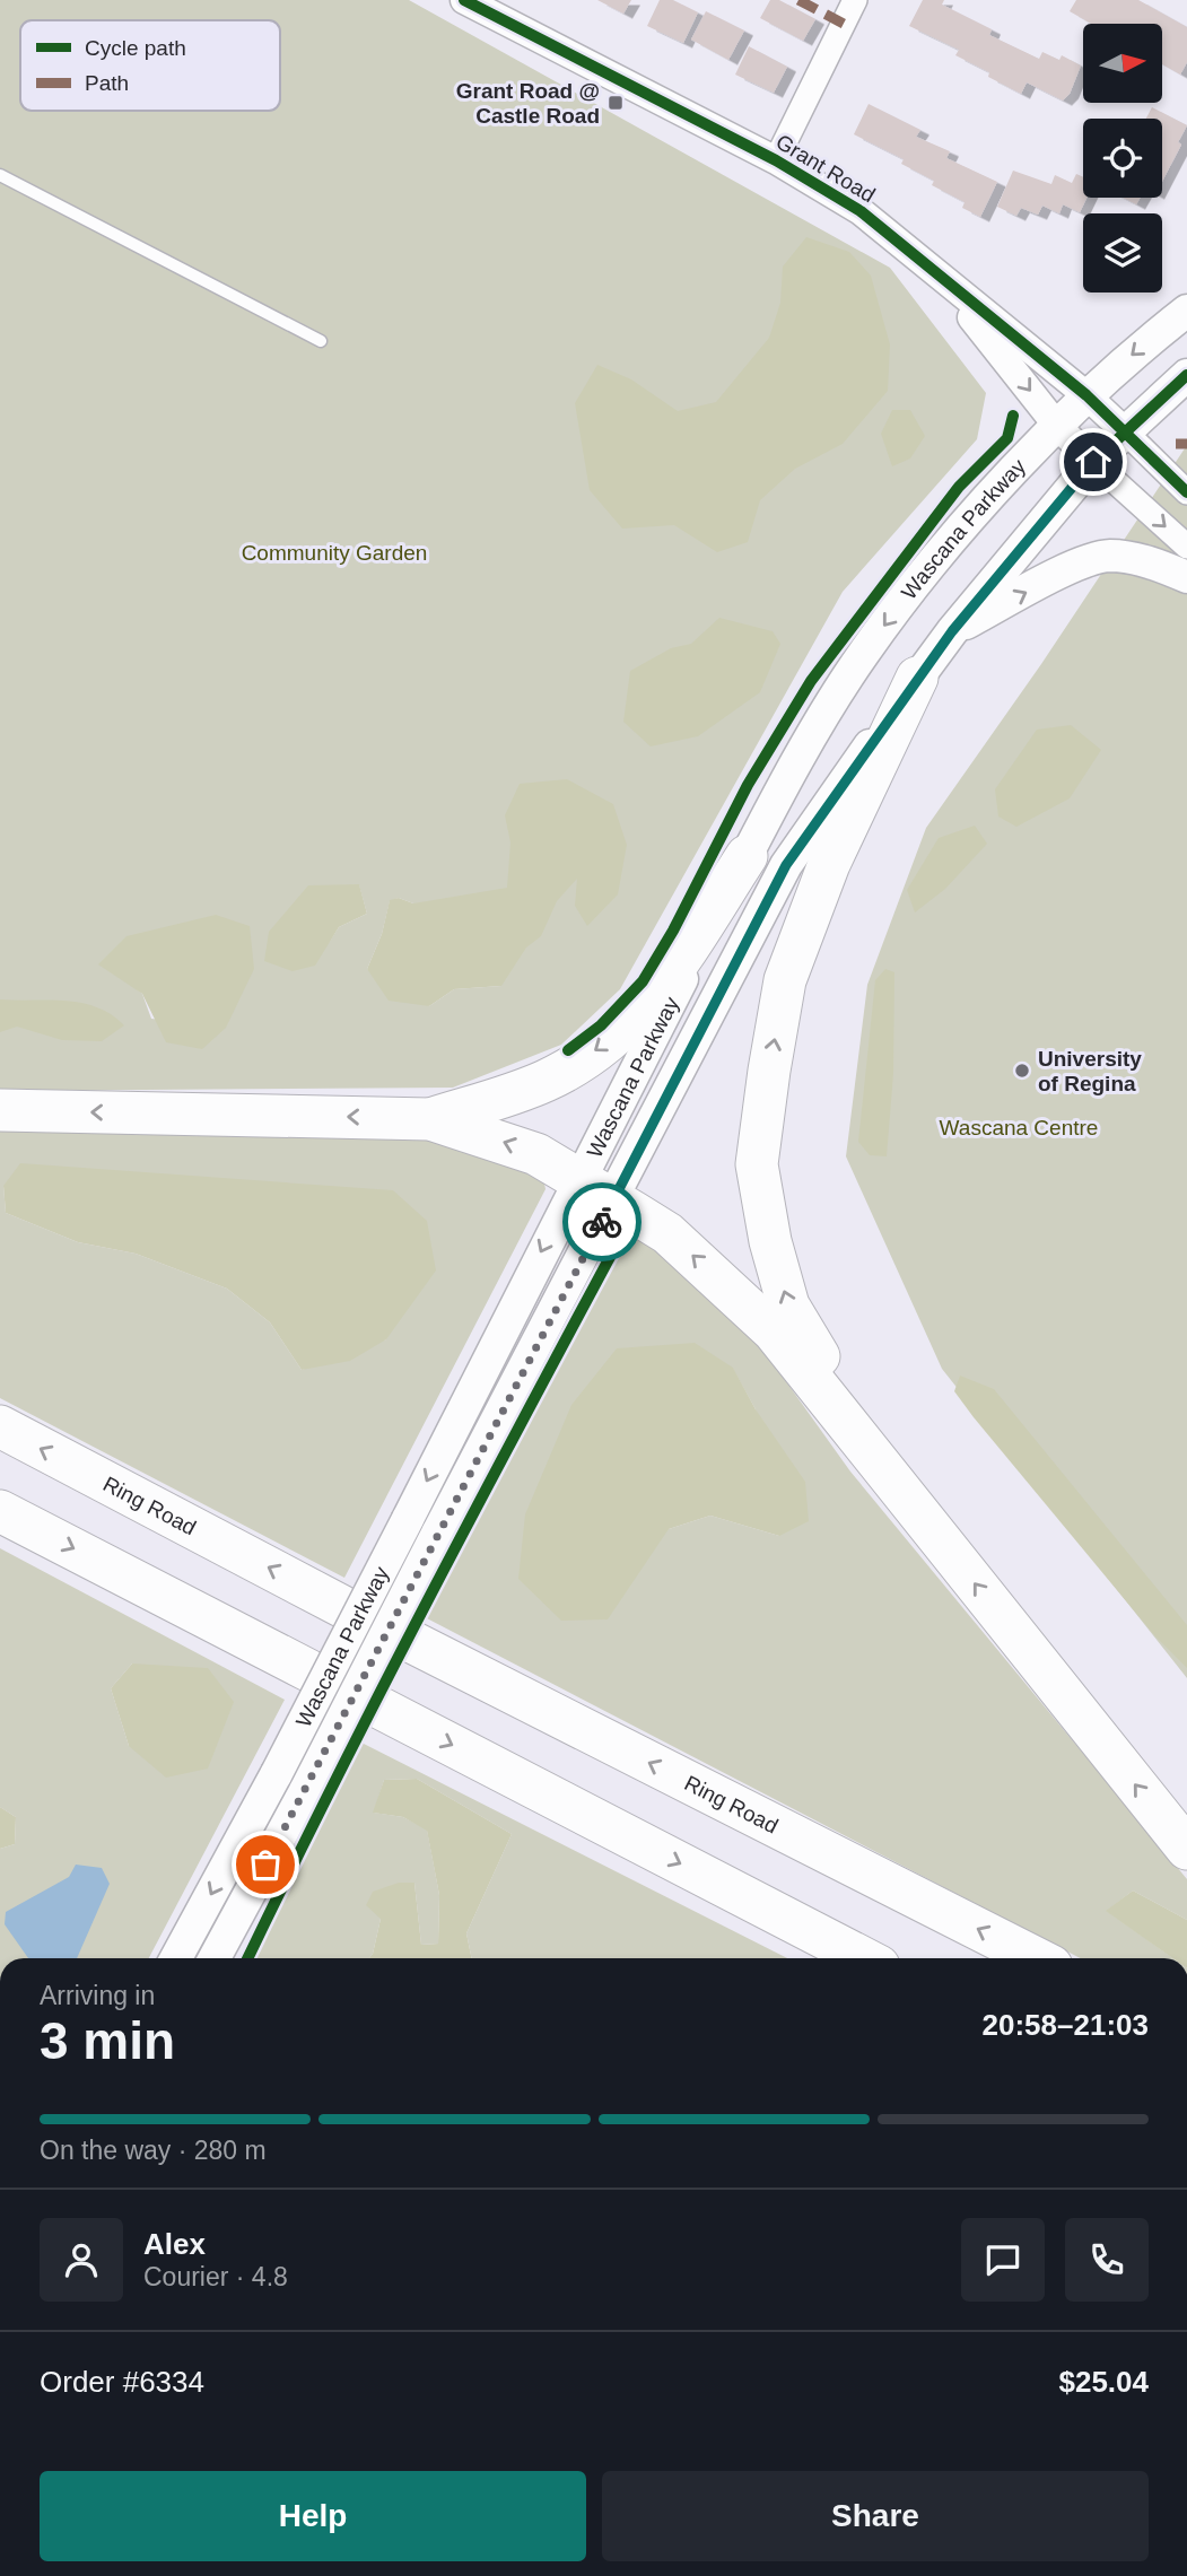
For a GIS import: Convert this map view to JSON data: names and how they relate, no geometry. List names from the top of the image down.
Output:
{
  "streets": {
    "highway": ["Ring Road"],
    "main road": ["Wascana Parkway"],
    "street": ["Grant Road"]
  },
  "crossings": [
    ["Grant Road", "Wascana Parkway"]
  ],
  "parks": ["Community Garden", "Wascana Centre"],
  "places": {
    "transit": ["Grant Road @ Castle Road"],
    "other": ["University of Regina"]
  },
  "legend": ["Cycle path", "Path"],
  "north": "right",
  "page": {
    "heading": ["3 min", "Arriving in", "20:58–21:03"],
    "panel": [
      "Alex",
      "Courier · 4.8",
      "Order #6334",
      "$25.04"
    ],
    "bar": "On the way · 280 m",
    "buttons": ["Help", "Share"]
  }
}
